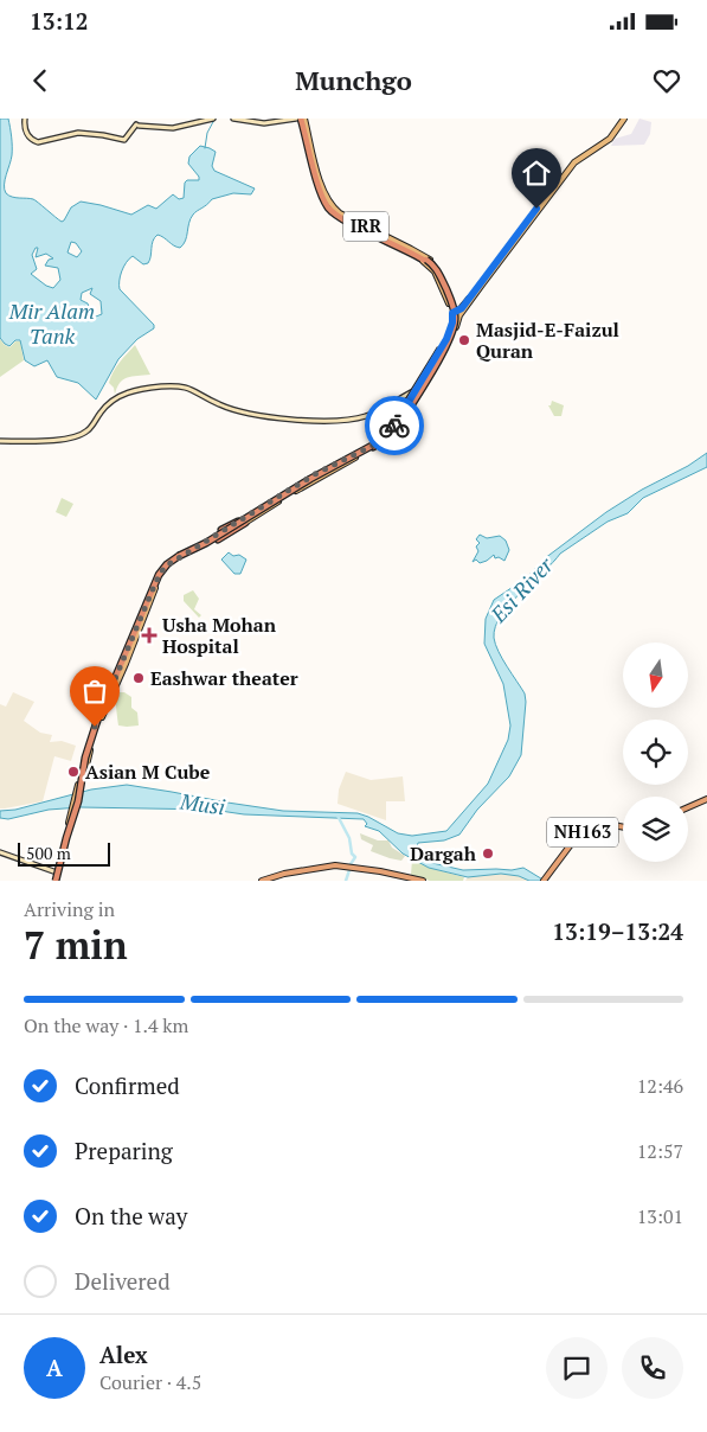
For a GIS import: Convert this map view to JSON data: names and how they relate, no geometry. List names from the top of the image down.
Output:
{
  "streets": {
    "highway": ["NH163"],
    "main road": ["IRR"]
  },
  "water": ["Mir Alam Tank", "Esi River", "Musi"],
  "places": {
    "other": [
      "Masjid-E-Faizul Quran",
      "Eashwar theater",
      "Asian M Cube",
      "Dargah"
    ],
    "health": ["Usha Mohan Hospital"]
  },
  "scale_bar": "500 m",
  "north": "bottom",
  "page": {
    "status": "13:12",
    "header": "Munchgo",
    "scale": "500 m",
    "heading": ["7 min", "Arriving in", "13:19–13:24"],
    "panel": ["Alex", "Courier · 4.5"],
    "bar": "On the way · 1.4 km",
    "list": [
      ["Confirmed", "12:46"],
      ["Preparing", "12:57"],
      ["On the way", "13:01"],
      "Delivered"
    ],
    "round": "A"
  }
}
